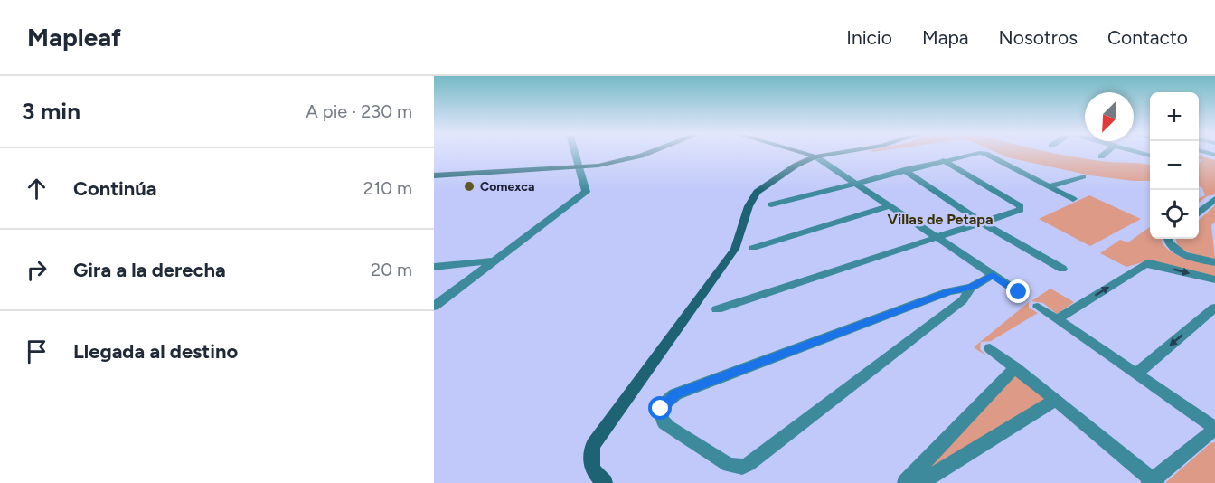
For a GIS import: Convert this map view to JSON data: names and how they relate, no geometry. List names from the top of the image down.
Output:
{
  "districts": ["Villas de Petapa"],
  "places": ["Comexca"],
  "north": "bottom left",
  "page": {
    "header": "Mapleaf",
    "nav": [
      "Inicio",
      "Mapa",
      "Nosotros",
      "Contacto"
    ],
    "heading": ["3 min", "A pie · 230 m"],
    "map_buttons": ["+", "−"],
    "list": [
      ["Continúa", "210 m"],
      ["Gira a la derecha", "20 m"],
      "Llegada al destino"
    ]
  }
}
